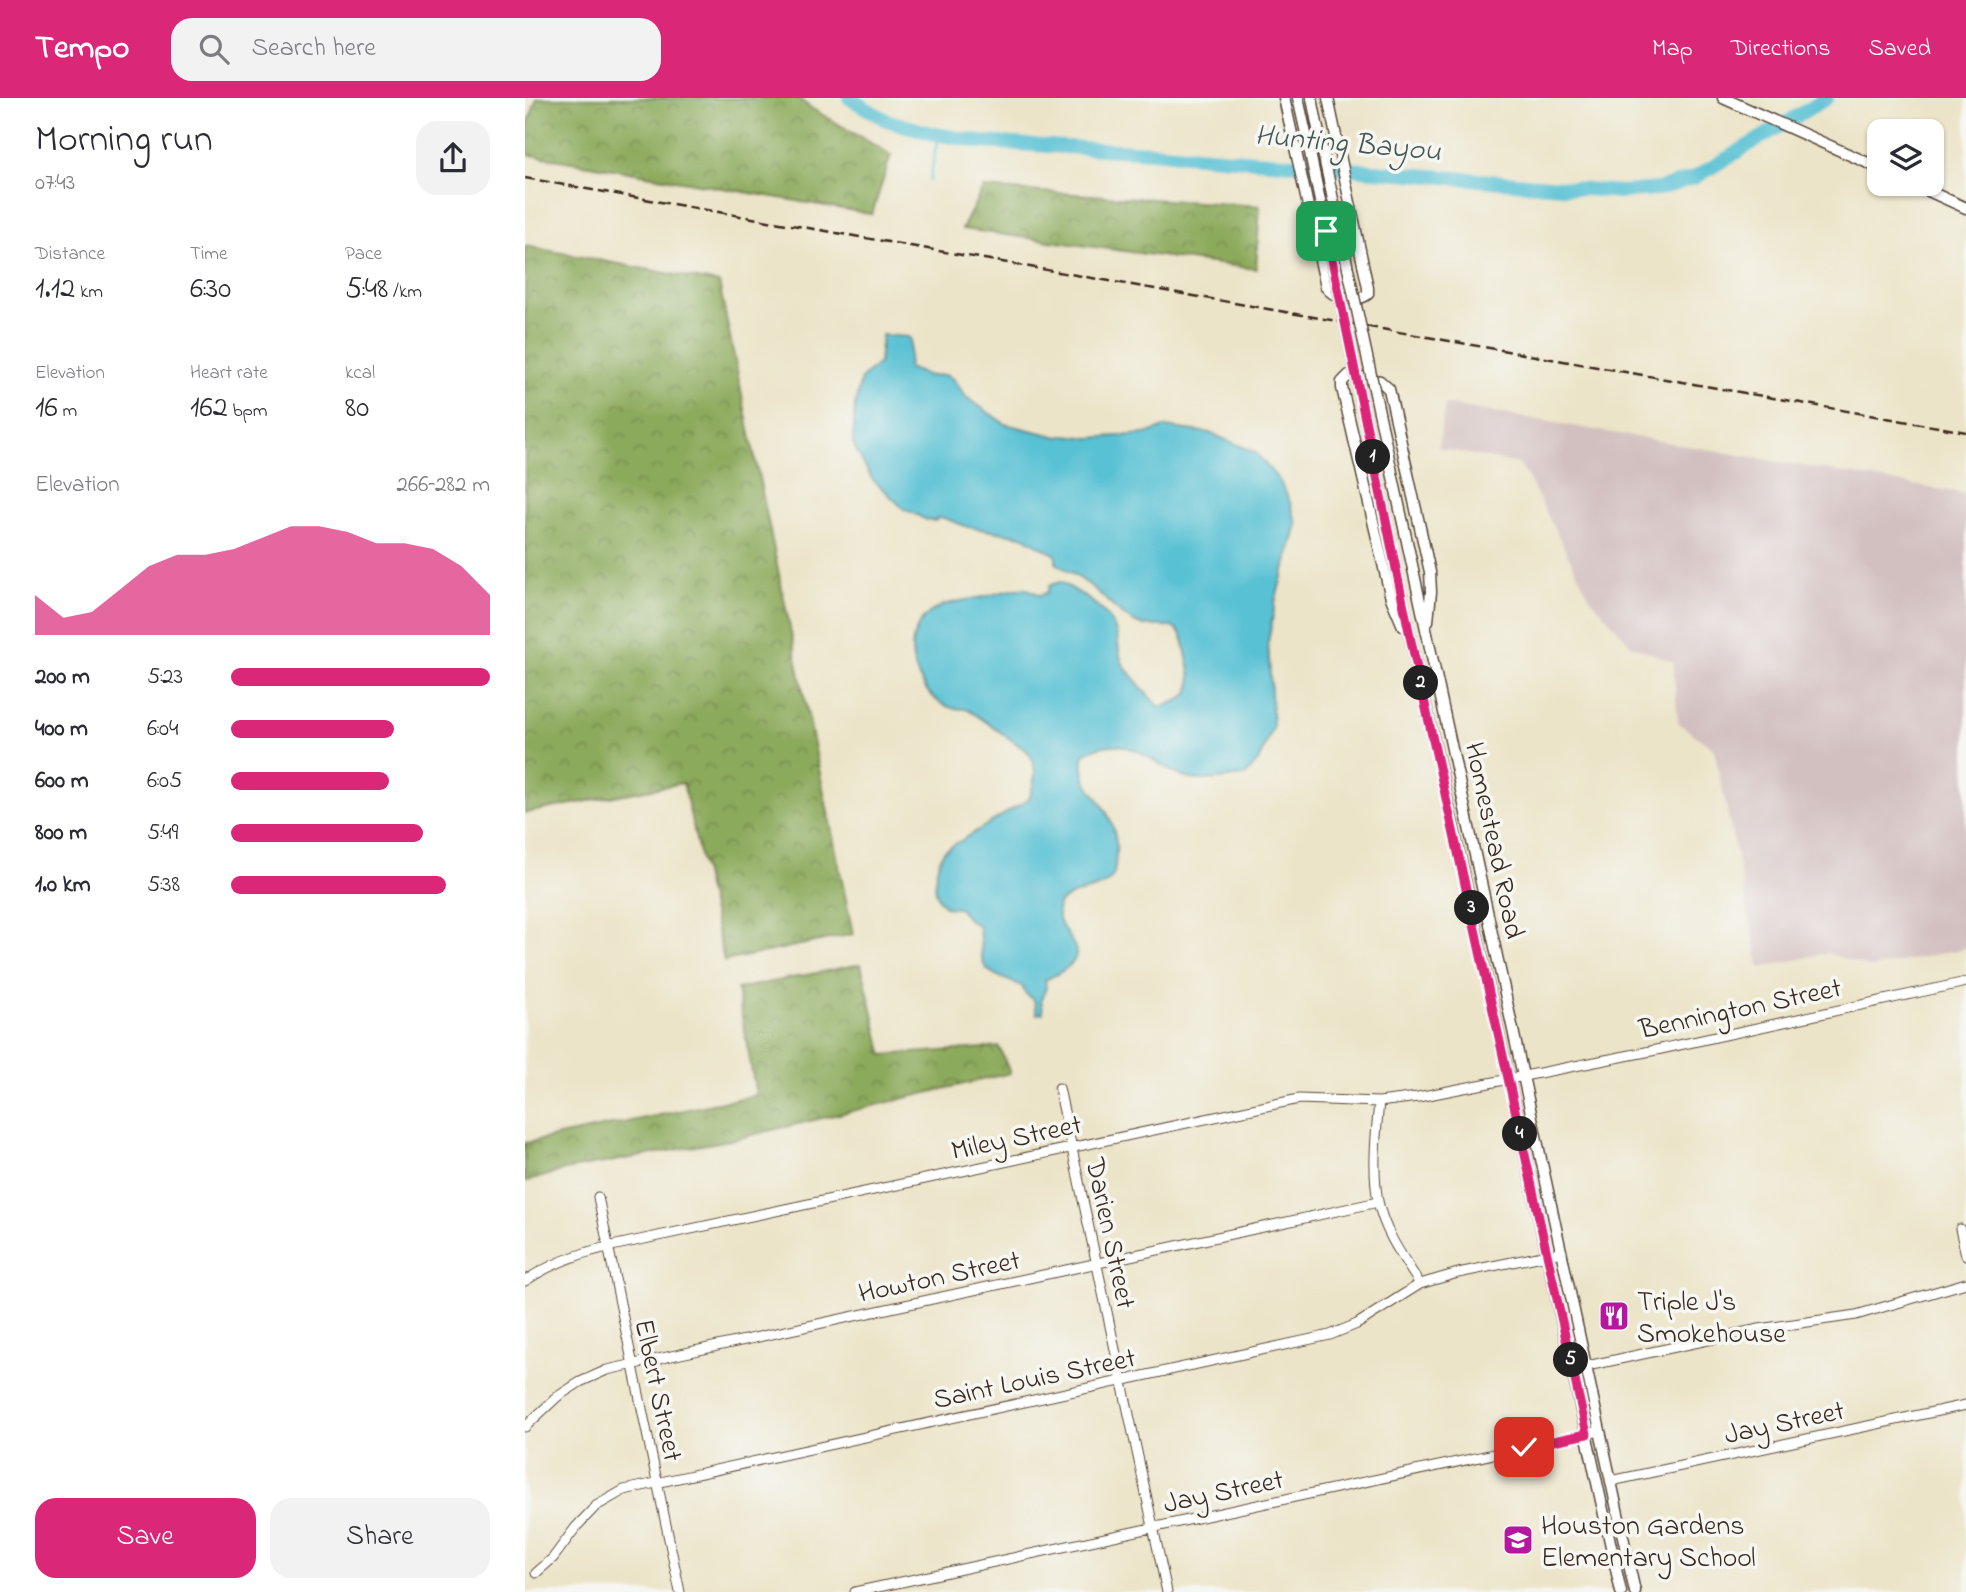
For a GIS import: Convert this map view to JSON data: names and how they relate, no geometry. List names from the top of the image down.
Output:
{
  "streets": {
    "main road": ["Homestead Road"],
    "street": [
      "Bennington Street",
      "Miley Street",
      "Darien Street",
      "Howton Street",
      "Saint Louis Street",
      "Elbert Street",
      "Jay Street"
    ]
  },
  "crossings": [
    ["Homestead Road", "Bennington Street"],
    ["Homestead Road", "Miley Street"],
    ["Homestead Road", "Saint Louis Street"],
    ["Homestead Road", "Jay Street"],
    ["Bennington Street", "Miley Street"],
    ["Miley Street", "Darien Street"],
    ["Miley Street", "Elbert Street"],
    ["Darien Street", "Howton Street"],
    ["Darien Street", "Saint Louis Street"],
    ["Darien Street", "Jay Street"],
    ["Howton Street", "Elbert Street"],
    ["Saint Louis Street", "Elbert Street"]
  ],
  "water": ["Hunting Bayou"],
  "places": {
    "restaurant": ["Triple J's Smokehouse"],
    "school or university": ["Houston Gardens Elementary School"]
  },
  "page": {
    "header": "Tempo",
    "search": "Search here",
    "nav": ["Map", "Directions", "Saved"],
    "heading": ["Morning run", "07:43"],
    "stats": [
      ["Distance", "1.12 km"],
      ["Time", "6:30"],
      ["Pace", "5:48 /km"],
      ["Elevation", "16 m"],
      ["Heart rate", "162 bpm"],
      ["kcal", "80"]
    ],
    "pins": [
      "1",
      "2",
      "3",
      "4",
      "5"
    ],
    "chart": ["Elevation", "266–282 m"],
    "list": [
      {
        "name": "200 m",
        "note": "5:23"
      },
      {
        "name": "400 m",
        "note": "6:04"
      },
      {
        "name": "600 m",
        "note": "6:05"
      },
      {
        "name": "800 m",
        "note": "5:49"
      },
      {
        "name": "1.0 km",
        "note": "5:38"
      }
    ],
    "buttons": ["Save", "Share"]
  }
}
